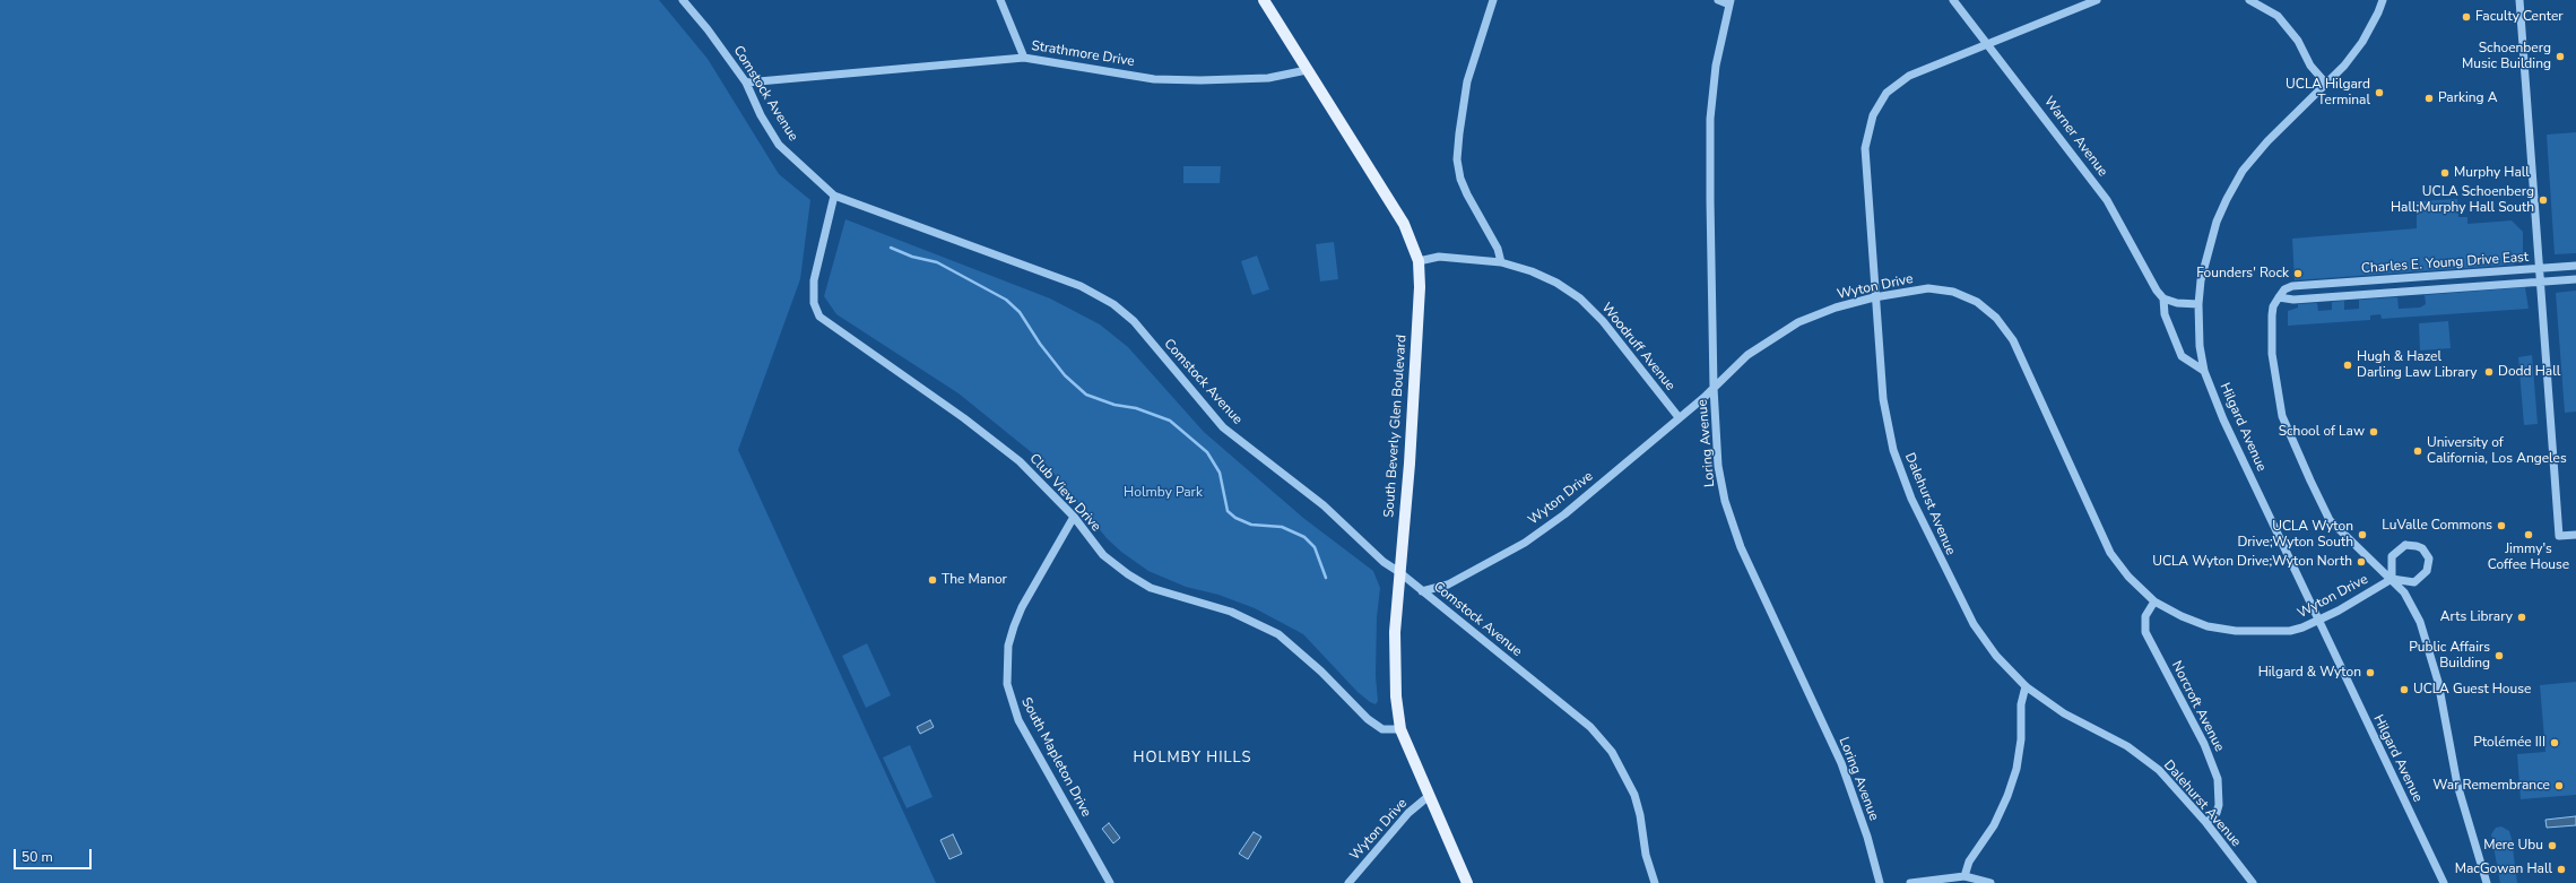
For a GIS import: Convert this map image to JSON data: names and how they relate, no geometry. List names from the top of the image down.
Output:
{
  "streets": {
    "main road": ["South Beverly Glen Boulevard"],
    "street": [
      "Strathmore Drive",
      "Comstock Avenue",
      "Warner Avenue",
      "Charles E. Young Drive East",
      "Wyton Drive",
      "Woodruff Avenue",
      "Hilgard Avenue",
      "Loring Avenue",
      "Club View Drive",
      "Dalehurst Avenue",
      "Norcroft Avenue",
      "South Mapleton Drive"
    ]
  },
  "crossings": [
    ["Strathmore Drive", "Comstock Avenue"],
    ["Strathmore Drive", "South Beverly Glen Boulevard"],
    ["Comstock Avenue", "Wyton Drive"],
    ["Comstock Avenue", "South Beverly Glen Boulevard"],
    ["Comstock Avenue", "Club View Drive"],
    ["Warner Avenue", "Hilgard Avenue"],
    ["Warner Avenue", "Dalehurst Avenue"],
    ["Wyton Drive", "Woodruff Avenue"],
    ["Wyton Drive", "South Beverly Glen Boulevard"],
    ["Wyton Drive", "Hilgard Avenue"],
    ["Wyton Drive", "Loring Avenue"],
    ["Wyton Drive", "Dalehurst Avenue"],
    ["Wyton Drive", "Norcroft Avenue"],
    ["Woodruff Avenue", "South Beverly Glen Boulevard"],
    ["South Beverly Glen Boulevard", "Club View Drive"],
    ["Club View Drive", "South Mapleton Drive"],
    ["Dalehurst Avenue", "Norcroft Avenue"]
  ],
  "districts": ["HOLMBY HILLS"],
  "parks": ["Holmby Park"],
  "places": [
    "Faculty Center",
    "Schoenberg Music Building",
    "UCLA Hilgard Terminal",
    "Parking A",
    "Murphy Hall",
    "UCLA Schoenberg Hall;Murphy Hall South",
    "Founders' Rock",
    "Hugh & Hazel Darling Law Library",
    "Dodd Hall",
    "School of Law",
    "University of California, Los Angeles",
    "LuValle Commons",
    "UCLA Wyton Drive;Wyton South",
    "Jimmy's Coffee House",
    "UCLA Wyton Drive;Wyton North",
    "The Manor",
    "Arts Library",
    "Public Affairs Building",
    "Hilgard & Wyton",
    "UCLA Guest House",
    "Ptolémée III",
    "War Remembrance",
    "Mere Ubu",
    "MacGowan Hall"
  ],
  "scale_bar": "50 m"
}
